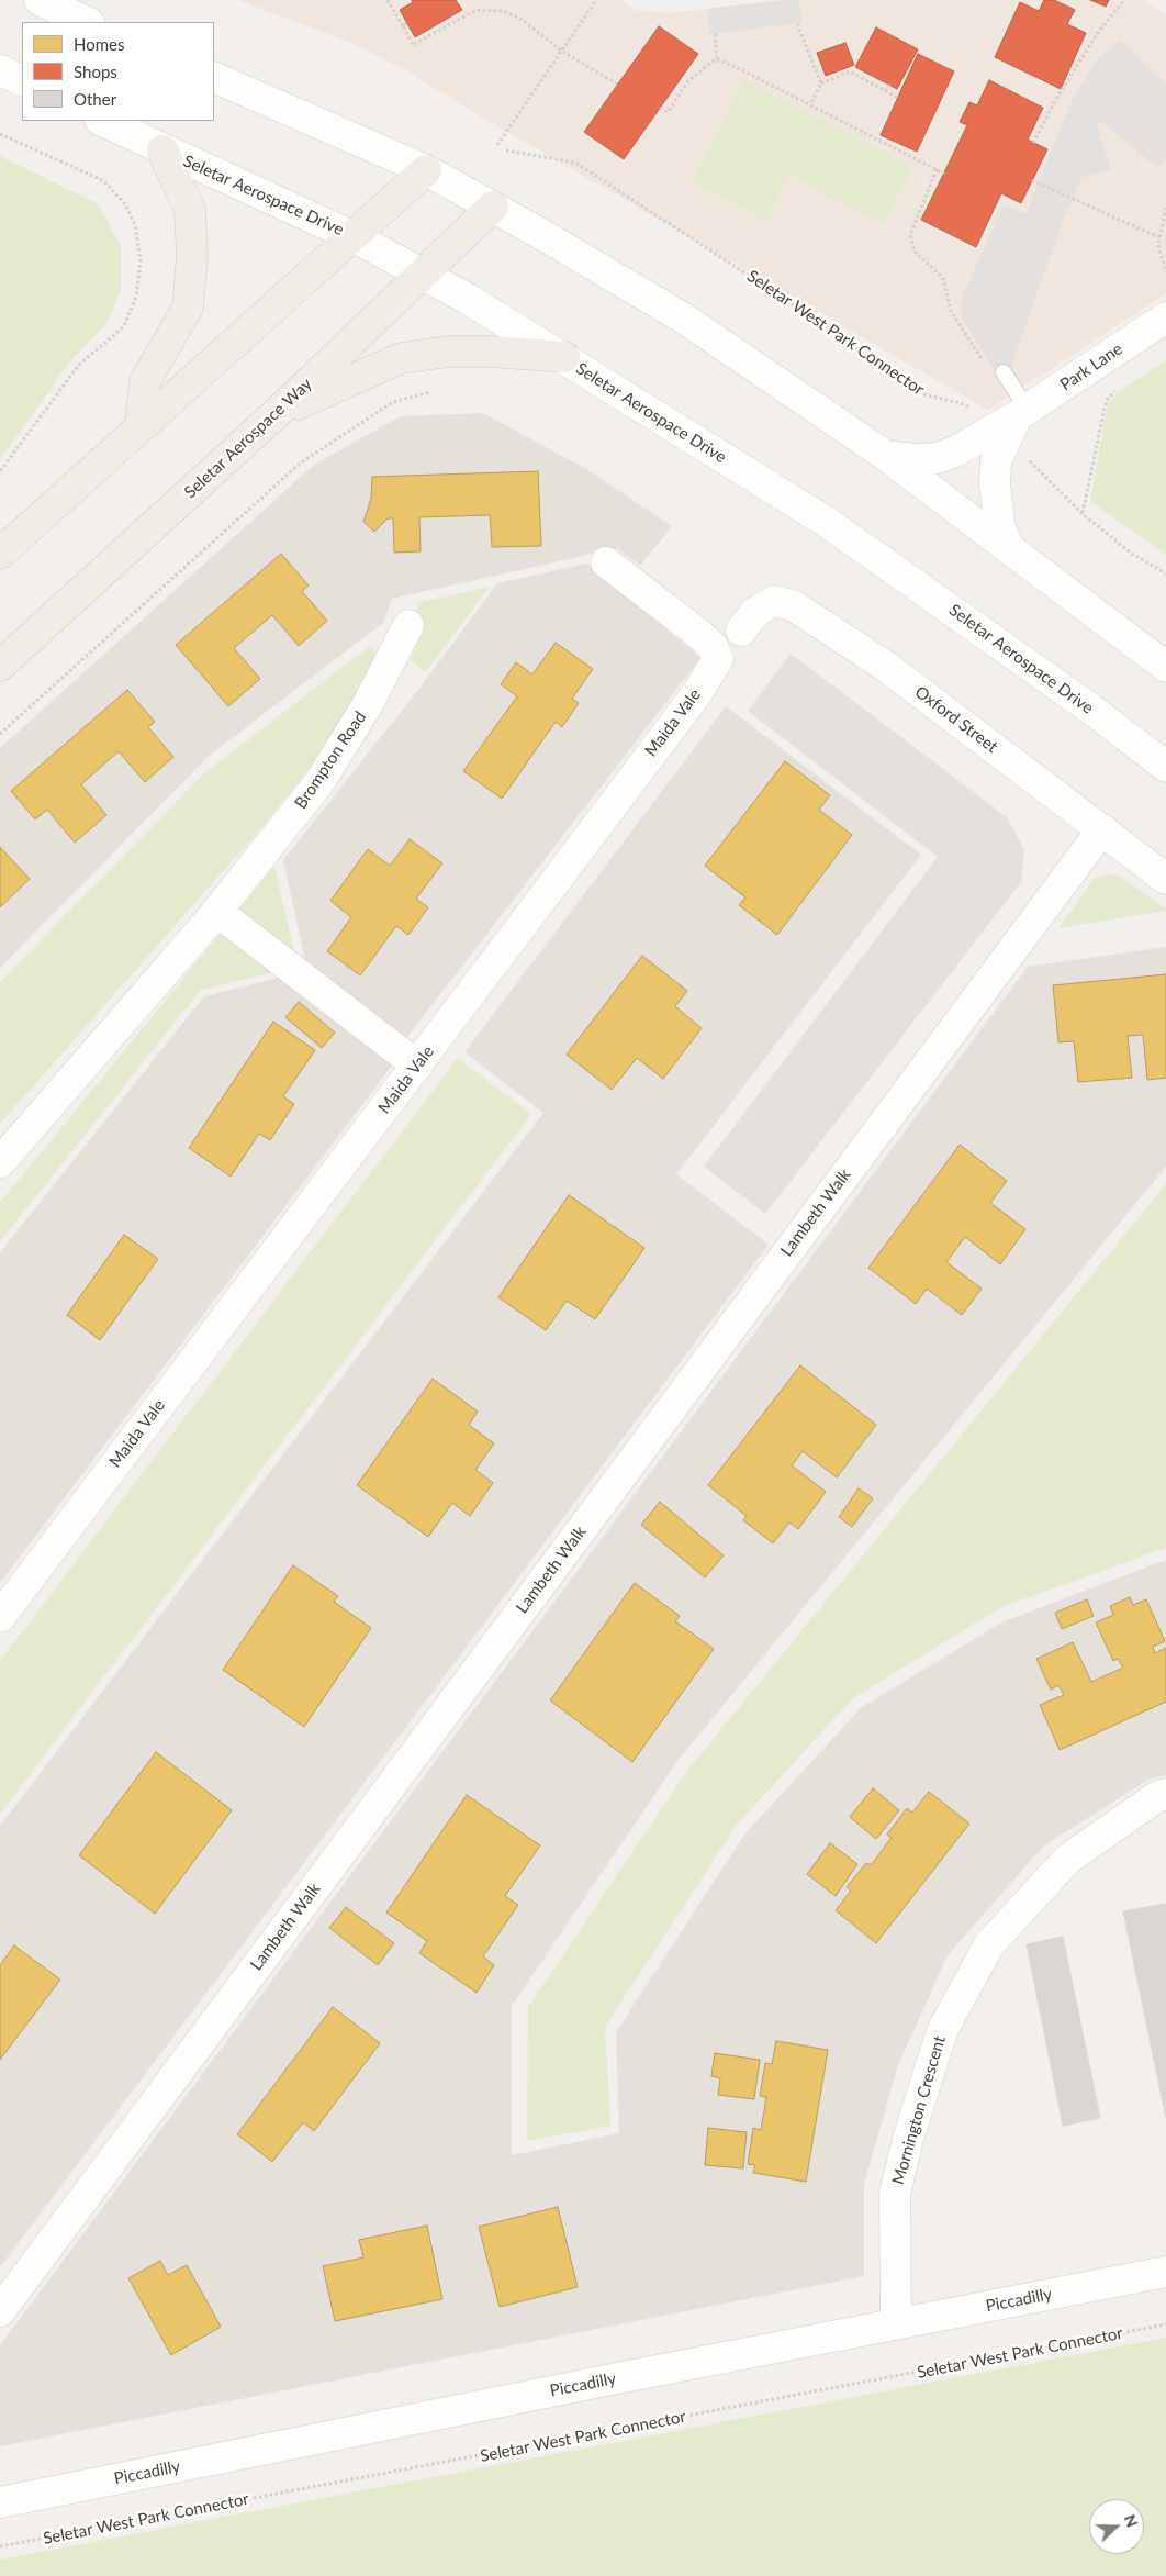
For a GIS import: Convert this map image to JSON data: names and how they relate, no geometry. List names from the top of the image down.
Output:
{
  "streets": {
    "main road": ["Seletar Aerospace Way"],
    "street": [
      "Seletar Aerospace Drive",
      "Park Lane",
      "Oxford Street",
      "Maida Vale",
      "Brompton Road",
      "Lambeth Walk",
      "Mornington Crescent",
      "Piccadilly"
    ],
    "path": ["Seletar West Park Connector"]
  },
  "crossings": [
    ["Seletar Aerospace Drive", "Seletar Aerospace Way"],
    ["Seletar West Park Connector", "Park Lane"],
    ["Oxford Street", "Lambeth Walk"],
    ["Mornington Crescent", "Piccadilly"]
  ],
  "legend": ["Homes", "Shops", "Other"],
  "north": "right"
}
